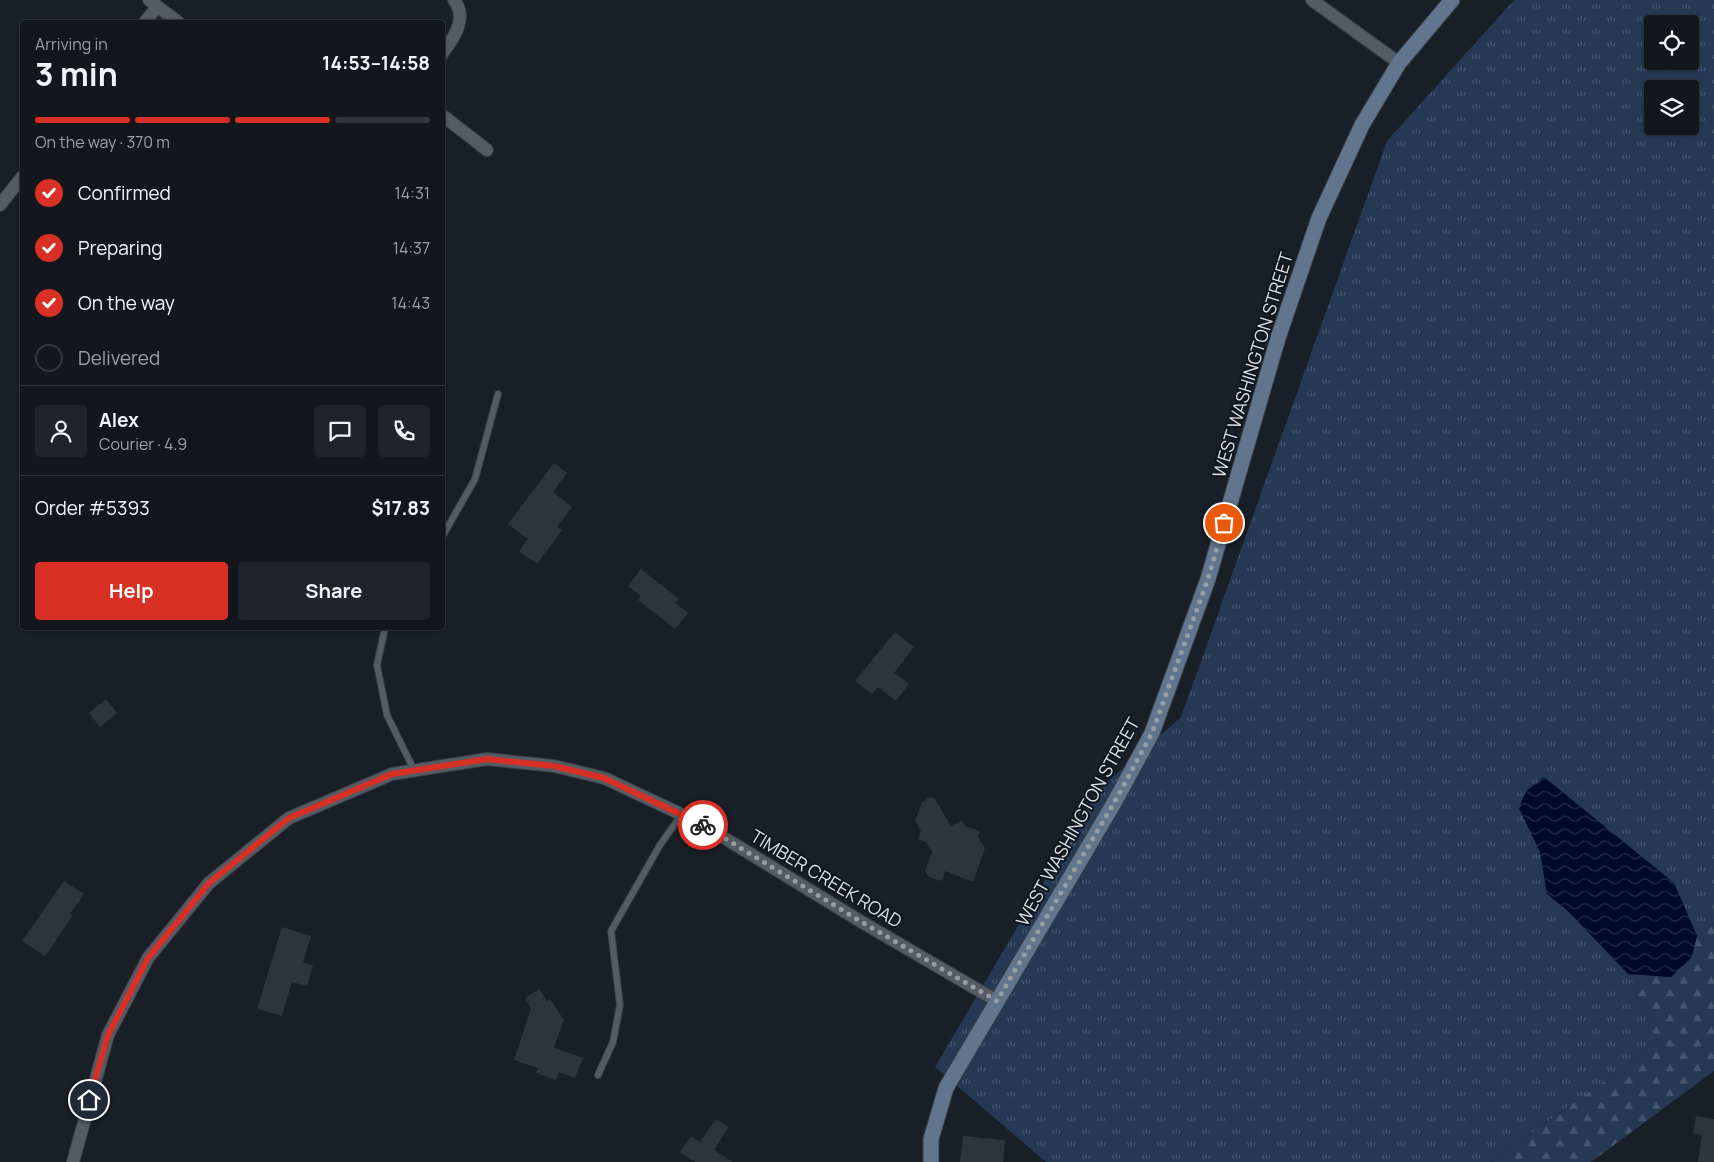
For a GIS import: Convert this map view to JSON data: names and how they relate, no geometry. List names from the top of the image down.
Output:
{
  "streets": {
    "street": ["WEST WASHINGTON STREET", "TIMBER CREEK ROAD"]
  },
  "crossings": [
    ["WEST WASHINGTON STREET", "TIMBER CREEK ROAD"]
  ],
  "page": {
    "heading": ["3 min", "Arriving in", "14:53–14:58"],
    "panel": [
      "Alex",
      "Courier · 4.9",
      "Order #5393",
      "$17.83"
    ],
    "bar": "On the way · 370 m",
    "list": [
      ["Confirmed", "14:31"],
      ["Preparing", "14:37"],
      ["On the way", "14:43"],
      "Delivered"
    ],
    "buttons": ["Help", "Share"]
  }
}
